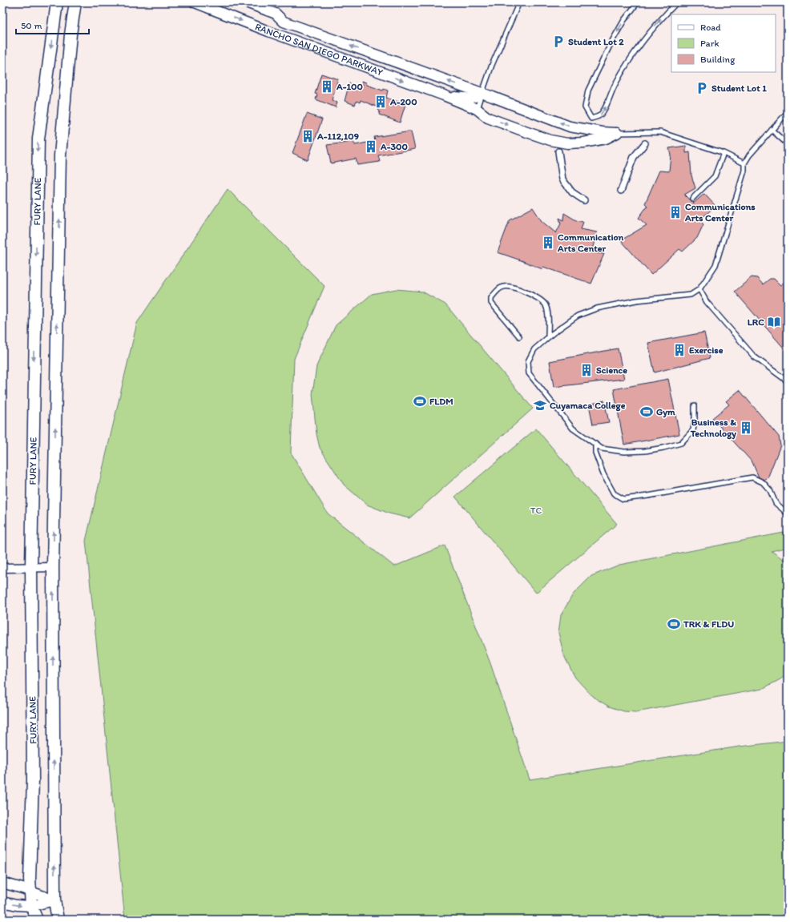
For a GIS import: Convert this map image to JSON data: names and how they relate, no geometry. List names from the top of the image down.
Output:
{
  "streets": {
    "main road": ["FURY LANE"],
    "street": ["RANCHO SAN DIEGO PARKWAY"]
  },
  "parks": ["TC"],
  "places": {
    "parking": ["Student Lot 2", "Student Lot 1"],
    "building": [
      "A-100",
      "A-200",
      "A-112,109",
      "A-300",
      "Communications Arts Center",
      "Communication Arts Center",
      "Exercise",
      "Science",
      "Business & Technology"
    ],
    "library": ["LRC"],
    "sports": ["FLDM", "Gym", "TRK & FLDU"],
    "school or university": ["Cuyamaca College"]
  },
  "legend": ["Road", "Park", "Building"],
  "scale_bar": "50 m"
}
